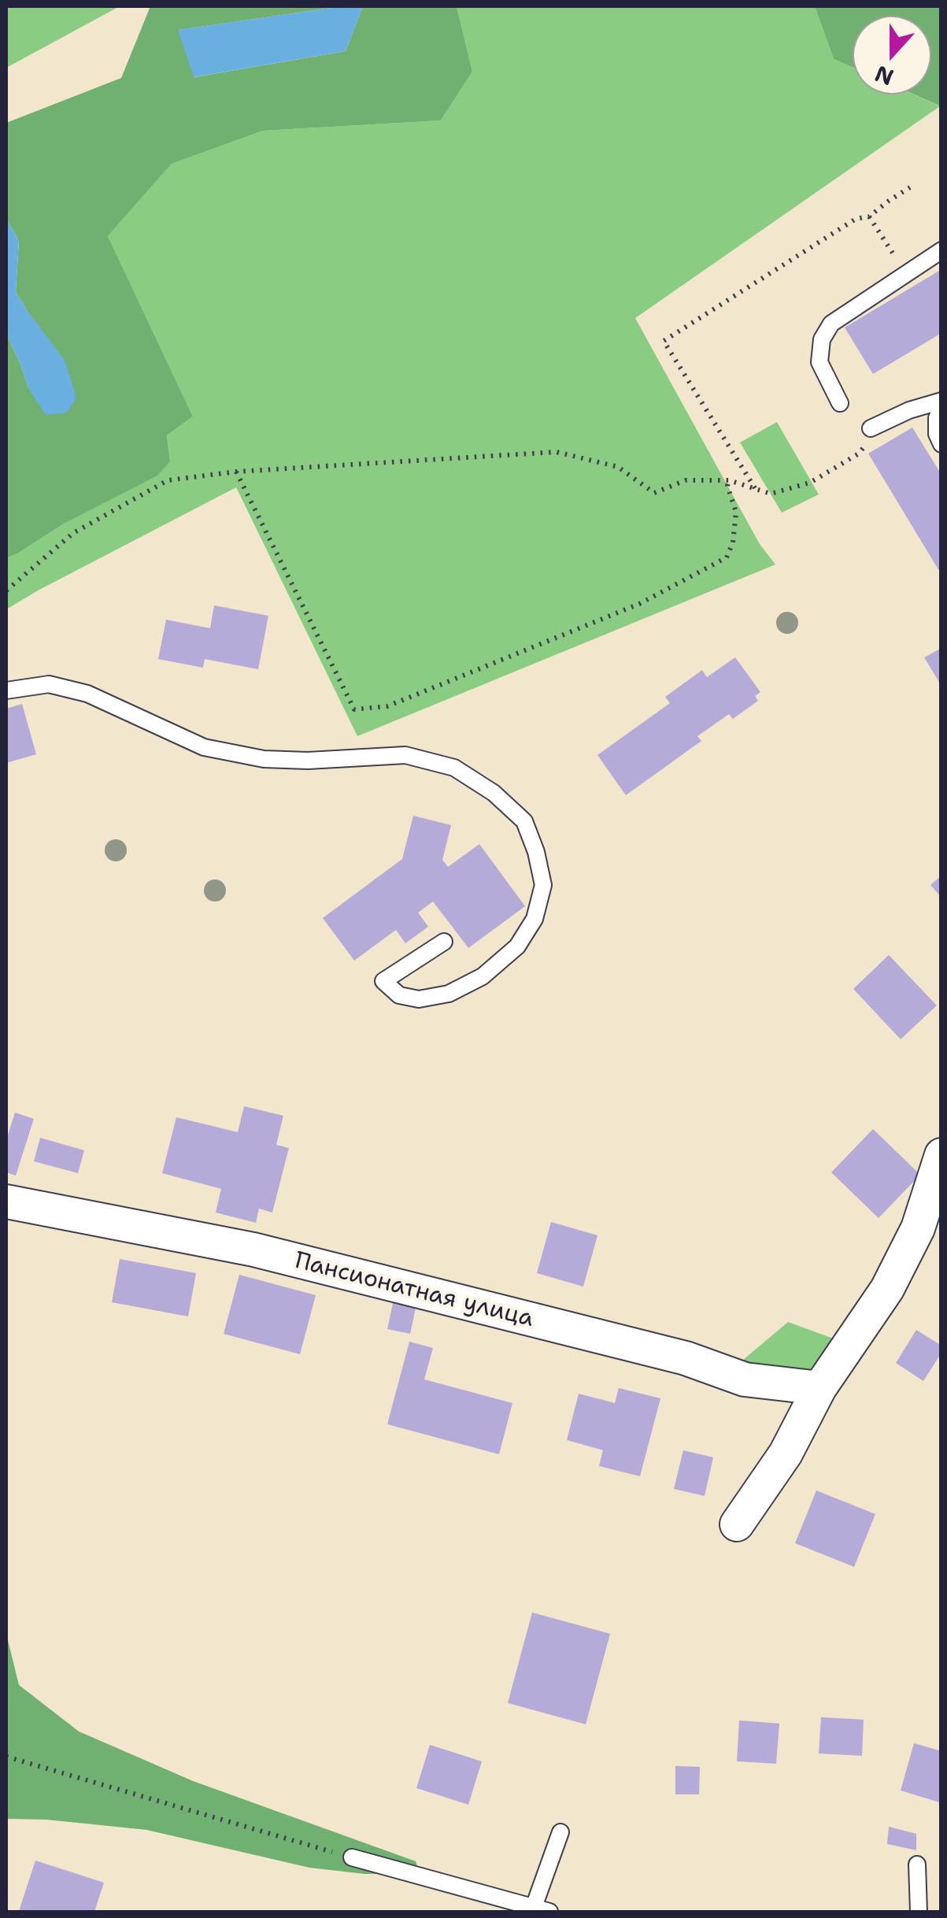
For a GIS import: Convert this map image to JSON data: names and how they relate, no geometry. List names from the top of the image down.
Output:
{
  "streets": {
    "street": ["Пансионатная улица"]
  },
  "north": "bottom"
}
